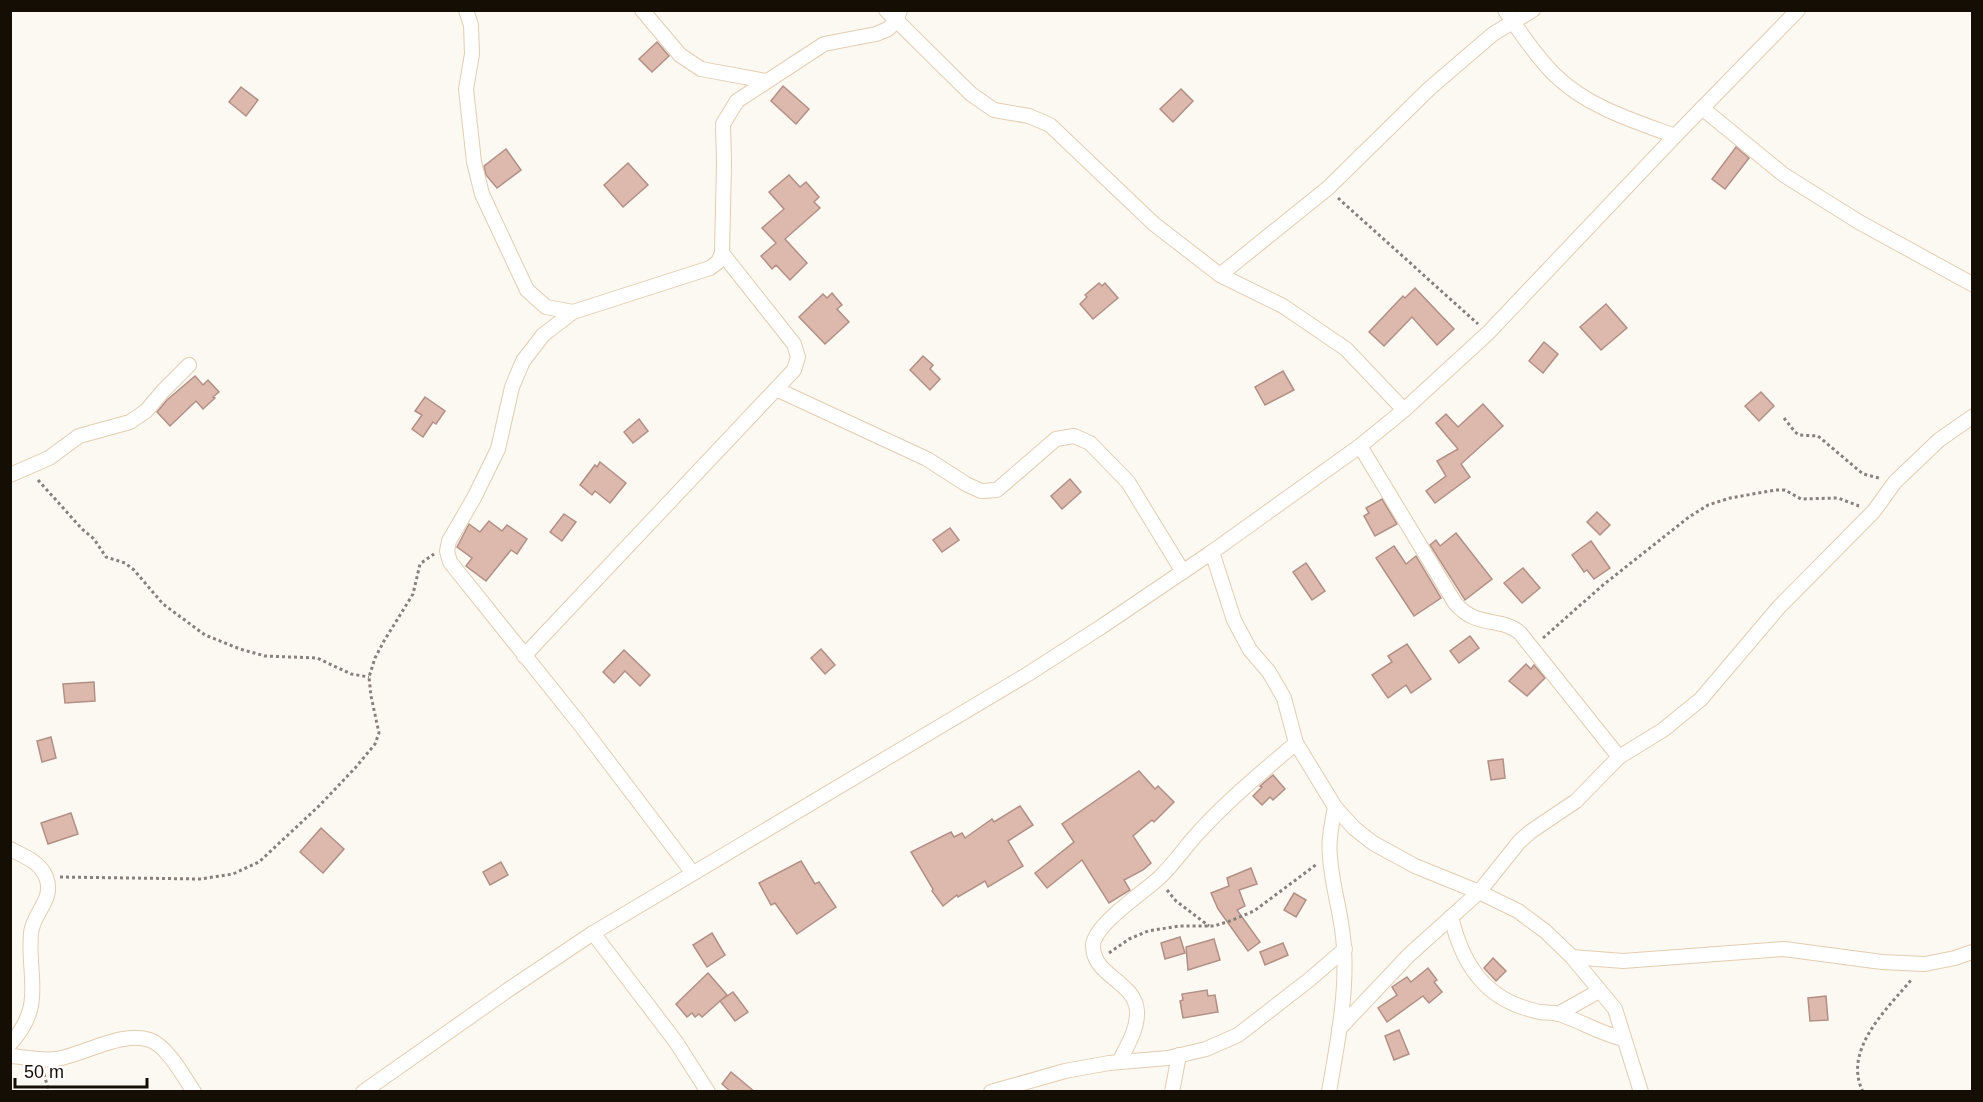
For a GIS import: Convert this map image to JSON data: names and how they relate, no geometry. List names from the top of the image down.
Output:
{
  "scale_bar": "50 m"
}
